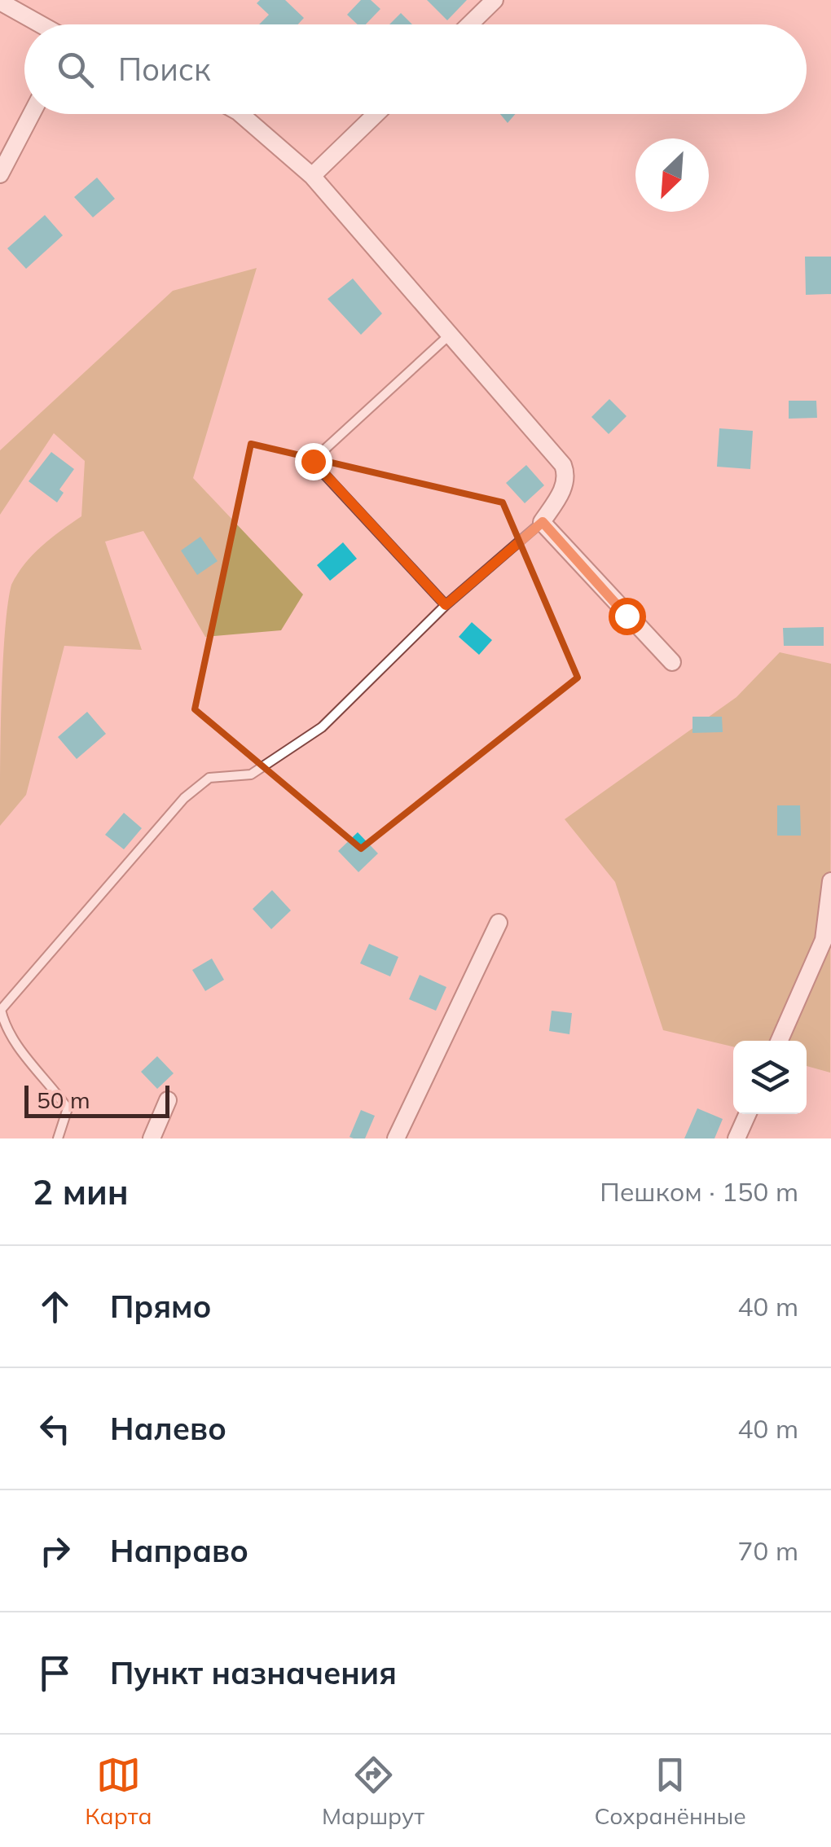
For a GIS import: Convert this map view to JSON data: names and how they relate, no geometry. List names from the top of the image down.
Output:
{
  "scale_bar": "50 m",
  "north": "bottom left",
  "page": {
    "search": "Поиск",
    "scale": "50 m",
    "heading": ["2 мин", "Пешком · 150 m"],
    "list": [
      ["Прямо", "40 m"],
      ["Налево", "40 m"],
      ["Направо", "70 m"],
      "Пункт назначения"
    ],
    "nav": ["Карта", "Маршрут", "Сохранённые"]
  }
}
